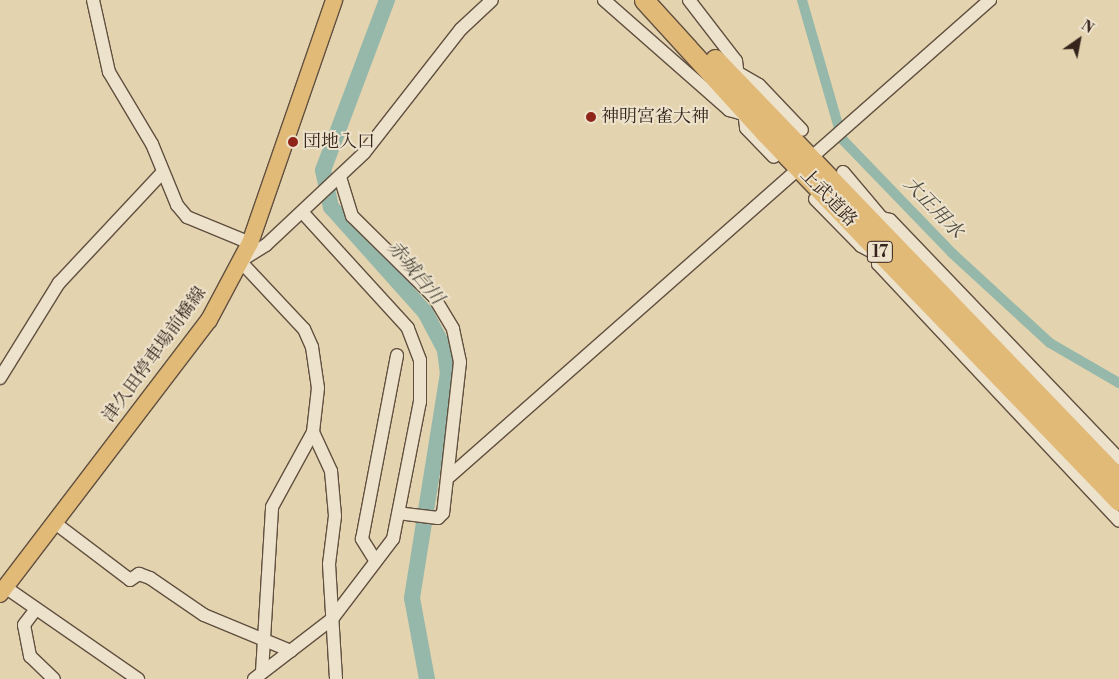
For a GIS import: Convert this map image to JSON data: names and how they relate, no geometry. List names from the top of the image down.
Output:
{
  "streets": {
    "highway": ["上武道路", "17"],
    "main road": ["津久田停車場前橋線"]
  },
  "water": ["大正用水", "赤城白川"],
  "places": ["神明宮雀大神", "団地入口"],
  "north": "top right"
}
